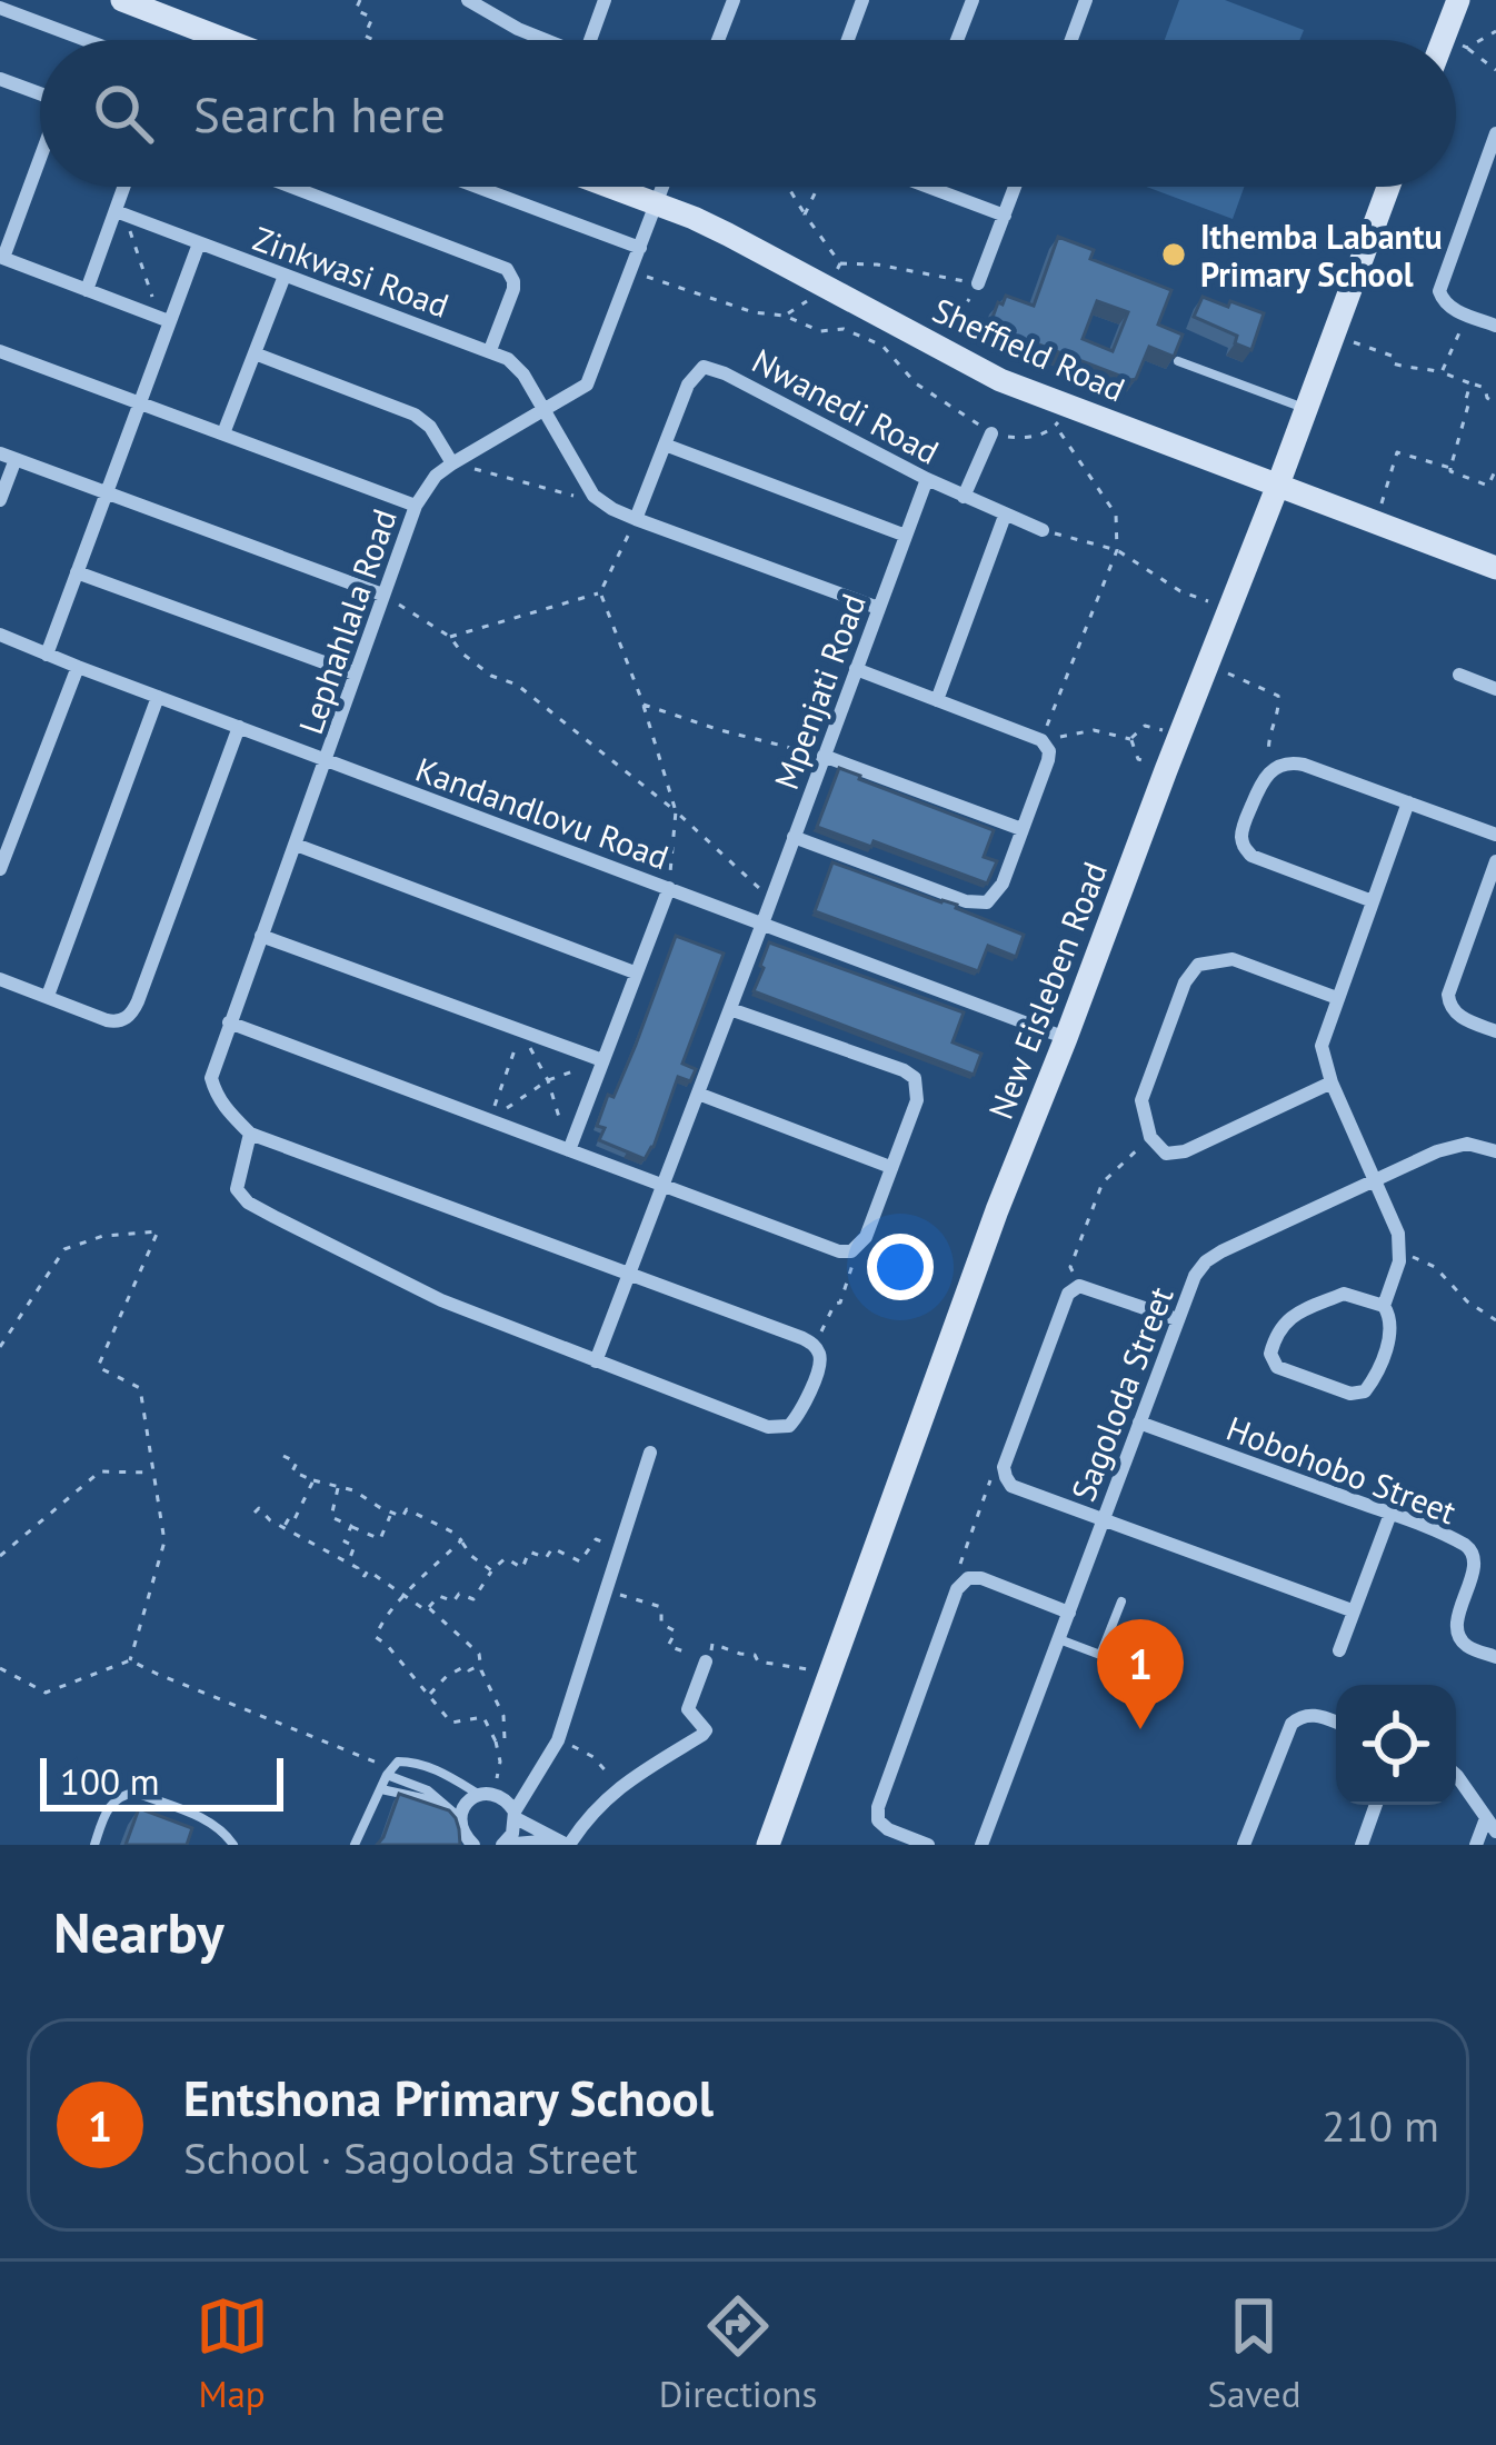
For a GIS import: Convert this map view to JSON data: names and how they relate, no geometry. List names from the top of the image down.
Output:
{
  "streets": {
    "main road": ["Sheffield Road", "New Eisleben Road"],
    "street": [
      "Zinkwasi Road",
      "Nwanedi Road",
      "Lephahlala Road",
      "Mpenjati Road",
      "Kandandlovu Road",
      "Sagoloda Street",
      "Hobohobo Street"
    ]
  },
  "crossings": [
    ["Zinkwasi Road", "Lephahlala Road"],
    ["Sheffield Road", "Lephahlala Road"],
    ["Sheffield Road", "New Eisleben Road"],
    ["Nwanedi Road", "Mpenjati Road"],
    ["Lephahlala Road", "Kandandlovu Road"],
    ["Mpenjati Road", "Kandandlovu Road"],
    ["Kandandlovu Road", "New Eisleben Road"],
    ["Sagoloda Street", "Hobohobo Street"]
  ],
  "places": ["Ithemba Labantu Primary School"],
  "scale_bar": "100 m",
  "page": {
    "search": "Search here",
    "pins": "1",
    "scale": "100 m",
    "heading": "Nearby",
    "list": [
      {
        "mark": "1",
        "name": "Entshona Primary School",
        "note": "School · Sagoloda Street",
        "value": "210 m"
      }
    ],
    "nav": ["Map", "Directions", "Saved"]
  }
}
